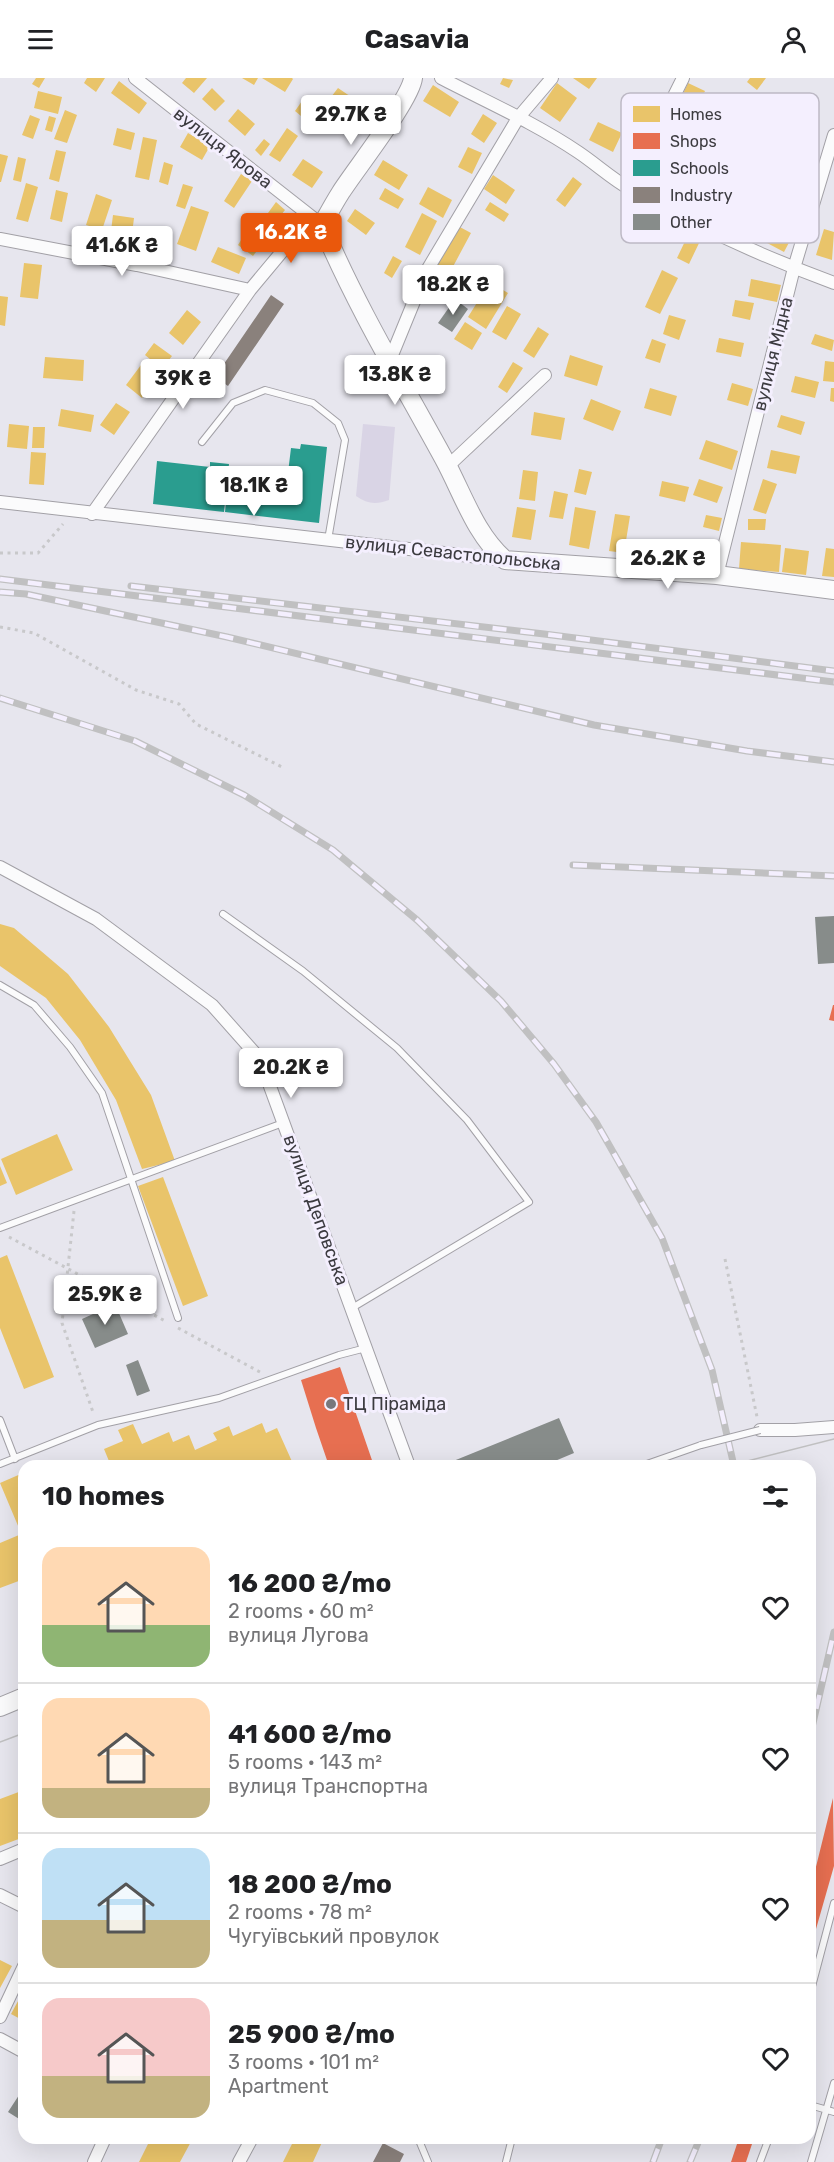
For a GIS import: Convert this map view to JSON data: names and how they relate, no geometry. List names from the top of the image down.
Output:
{
  "streets": {
    "street": [
      "вулиця Ярова",
      "вулиця Мідна",
      "вулиця Севастопольська",
      "вулиця Деповська"
    ]
  },
  "crossings": [
    ["вулиця Ярова", "вулиця Севастопольська"],
    ["вулиця Мідна", "вулиця Севастопольська"]
  ],
  "places": ["ТЦ Піраміда"],
  "legend": [
    "Homes",
    "Shops",
    "Schools",
    "Industry",
    "Other"
  ],
  "page": {
    "header": "Casavia",
    "price": [
      "29.7K ₴",
      "16.2K ₴",
      "41.6K ₴",
      "18.2K ₴",
      "13.8K ₴",
      "39K ₴",
      "18.1K ₴",
      "26.2K ₴",
      "20.2K ₴",
      "25.9K ₴"
    ],
    "heading": "10 homes",
    "list": [
      {
        "name": "16 200 ₴/mo",
        "note": "2 rooms · 60 m² · вулиця Лугова"
      },
      {
        "name": "41 600 ₴/mo",
        "note": "5 rooms · 143 m² · вулиця Транспортна"
      },
      {
        "name": "18 200 ₴/mo",
        "note": "2 rooms · 78 m² · Чугуївський провулок"
      },
      {
        "name": "25 900 ₴/mo",
        "note": "3 rooms · 101 m² · Apartment"
      }
    ]
  }
}
